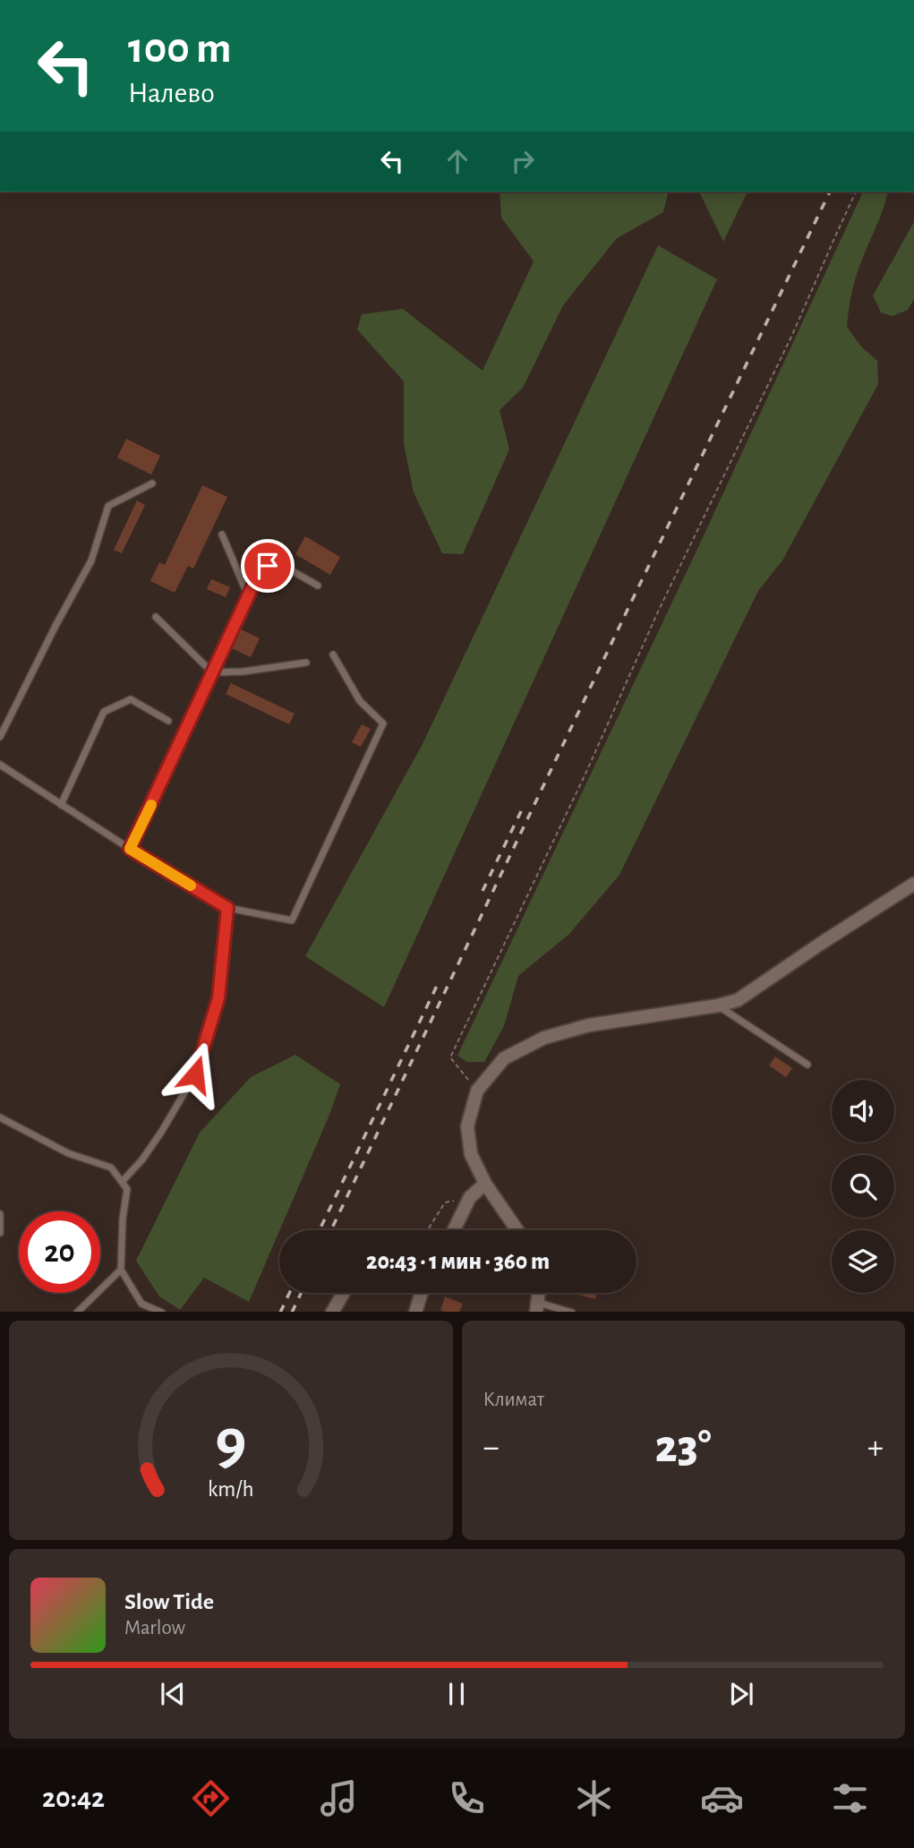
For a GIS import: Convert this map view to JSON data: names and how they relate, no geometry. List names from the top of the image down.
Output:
{
  "page": {
    "turn": ["100 m", "Налево"],
    "limit": "20",
    "trip": "20:43 · 1 мин · 360 m",
    "tile": "Климат",
    "heat": ["−", "23°", "+"],
    "song": ["Slow Tide", "Marlow"],
    "tabs": "20:42",
    "gauge": ["9", "km/h"]
  }
}
